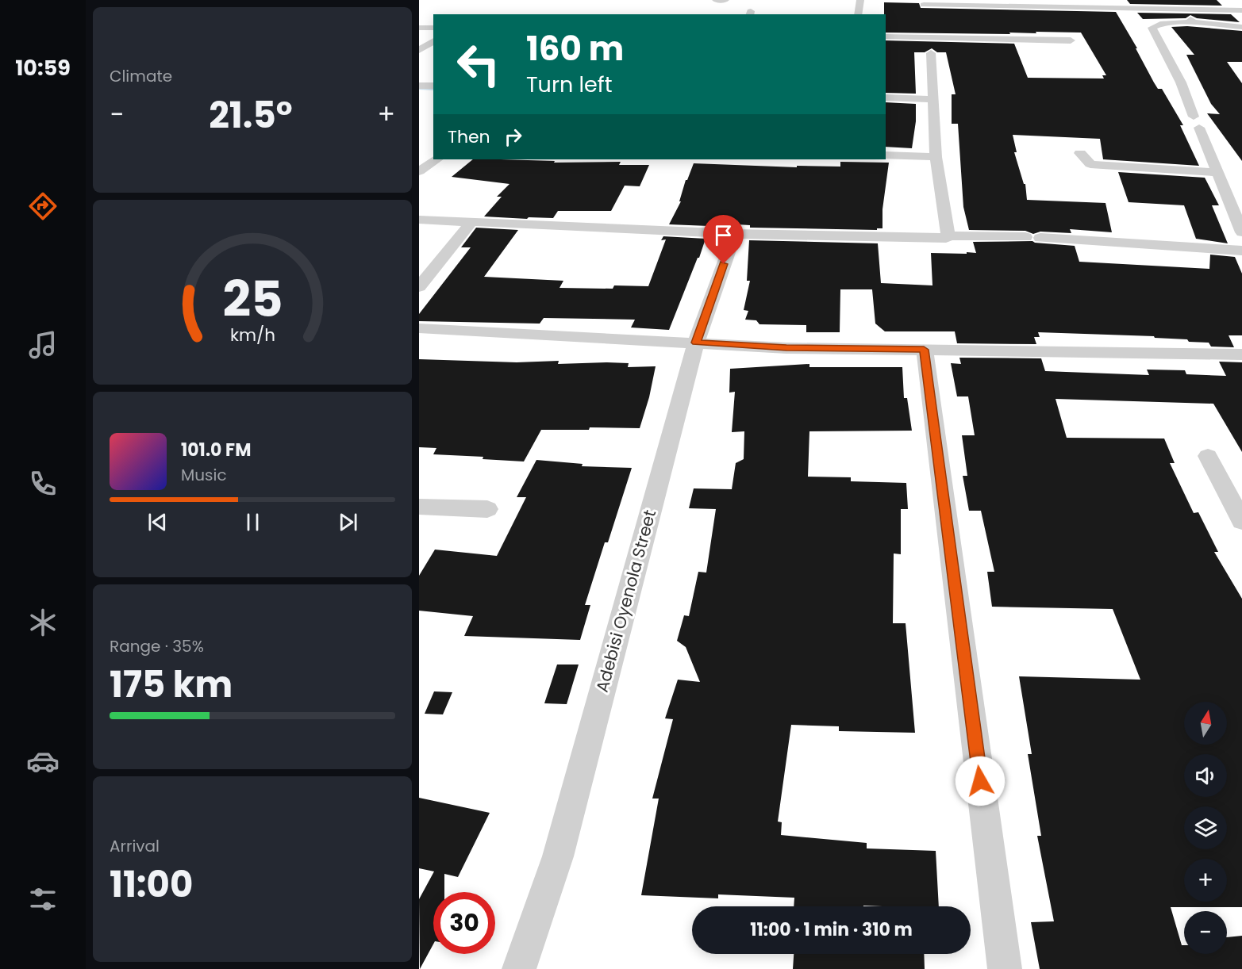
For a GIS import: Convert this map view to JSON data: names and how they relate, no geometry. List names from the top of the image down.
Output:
{
  "streets": {
    "street": ["Adebisi Oyenola Street"]
  },
  "north": "top",
  "page": {
    "tabs": "10:59",
    "tile": [
      "Climate",
      ["Range · 35%", "175 km"],
      ["Arrival", "11:00"]
    ],
    "turn": ["160 m", "Turn left"],
    "heat": ["−", "21.5°", "+"],
    "then": "Then",
    "song": ["101.0 FM", "Music"],
    "map_buttons": ["+", "−"],
    "limit": "30",
    "trip": "11:00 · 1 min · 310 m",
    "gauge": ["25", "km/h"]
  }
}
